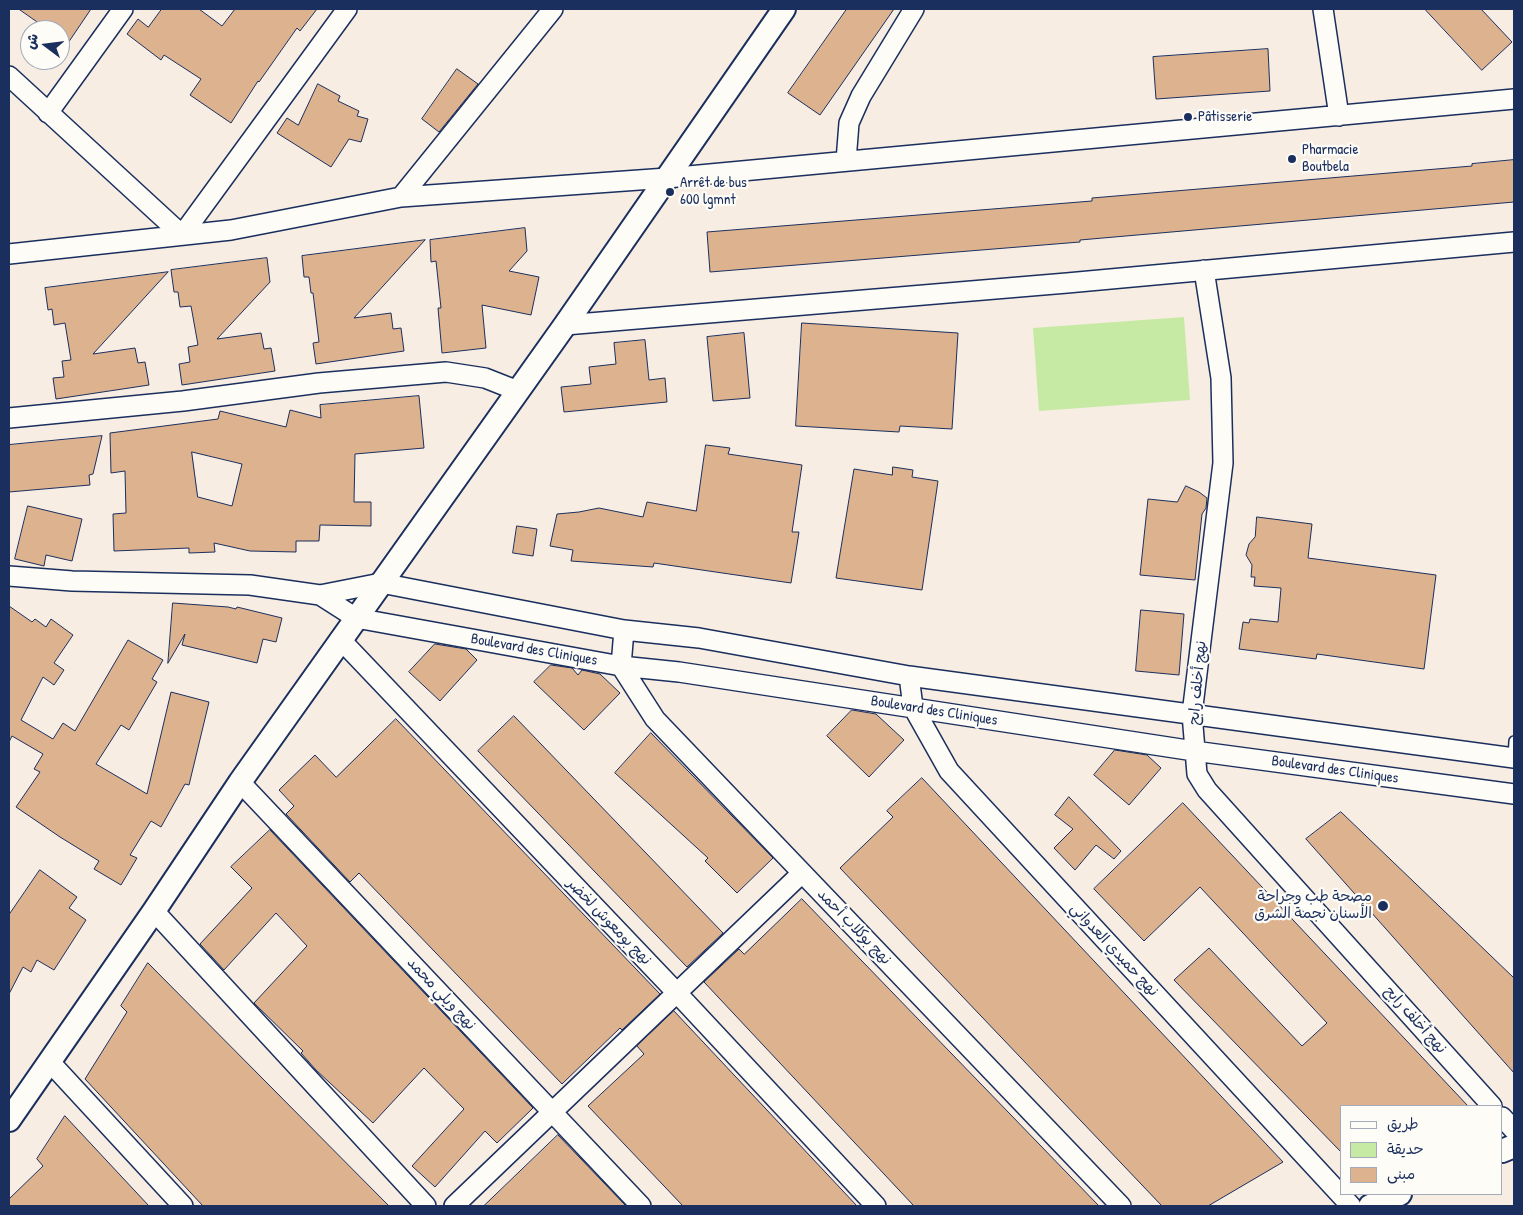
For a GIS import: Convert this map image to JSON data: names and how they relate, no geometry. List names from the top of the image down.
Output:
{
  "streets": {
    "street": [
      "Boulevard des Cliniques",
      "نهج أخلف رابح",
      "نهج بومعوش لخضر",
      "نهج بوكلاب أحمد",
      "نهج حميدي العدواني",
      "نهج ويلي محمد"
    ]
  },
  "crossings": [
    ["Boulevard des Cliniques", "نهج أخلف رابح"],
    ["Boulevard des Cliniques", "نهج بوكلاب أحمد"],
    ["Boulevard des Cliniques", "نهج حميدي العدواني"]
  ],
  "places": [
    "Pâtisserie",
    "Pharmacie Boutbela",
    "Arrêt de bus 600 lgmnt",
    "مصحة طب وجراحة الأسنان نجمة الشرق"
  ],
  "legend": ["طريق", "حديقة", "مبنى"],
  "north": "left"
}
